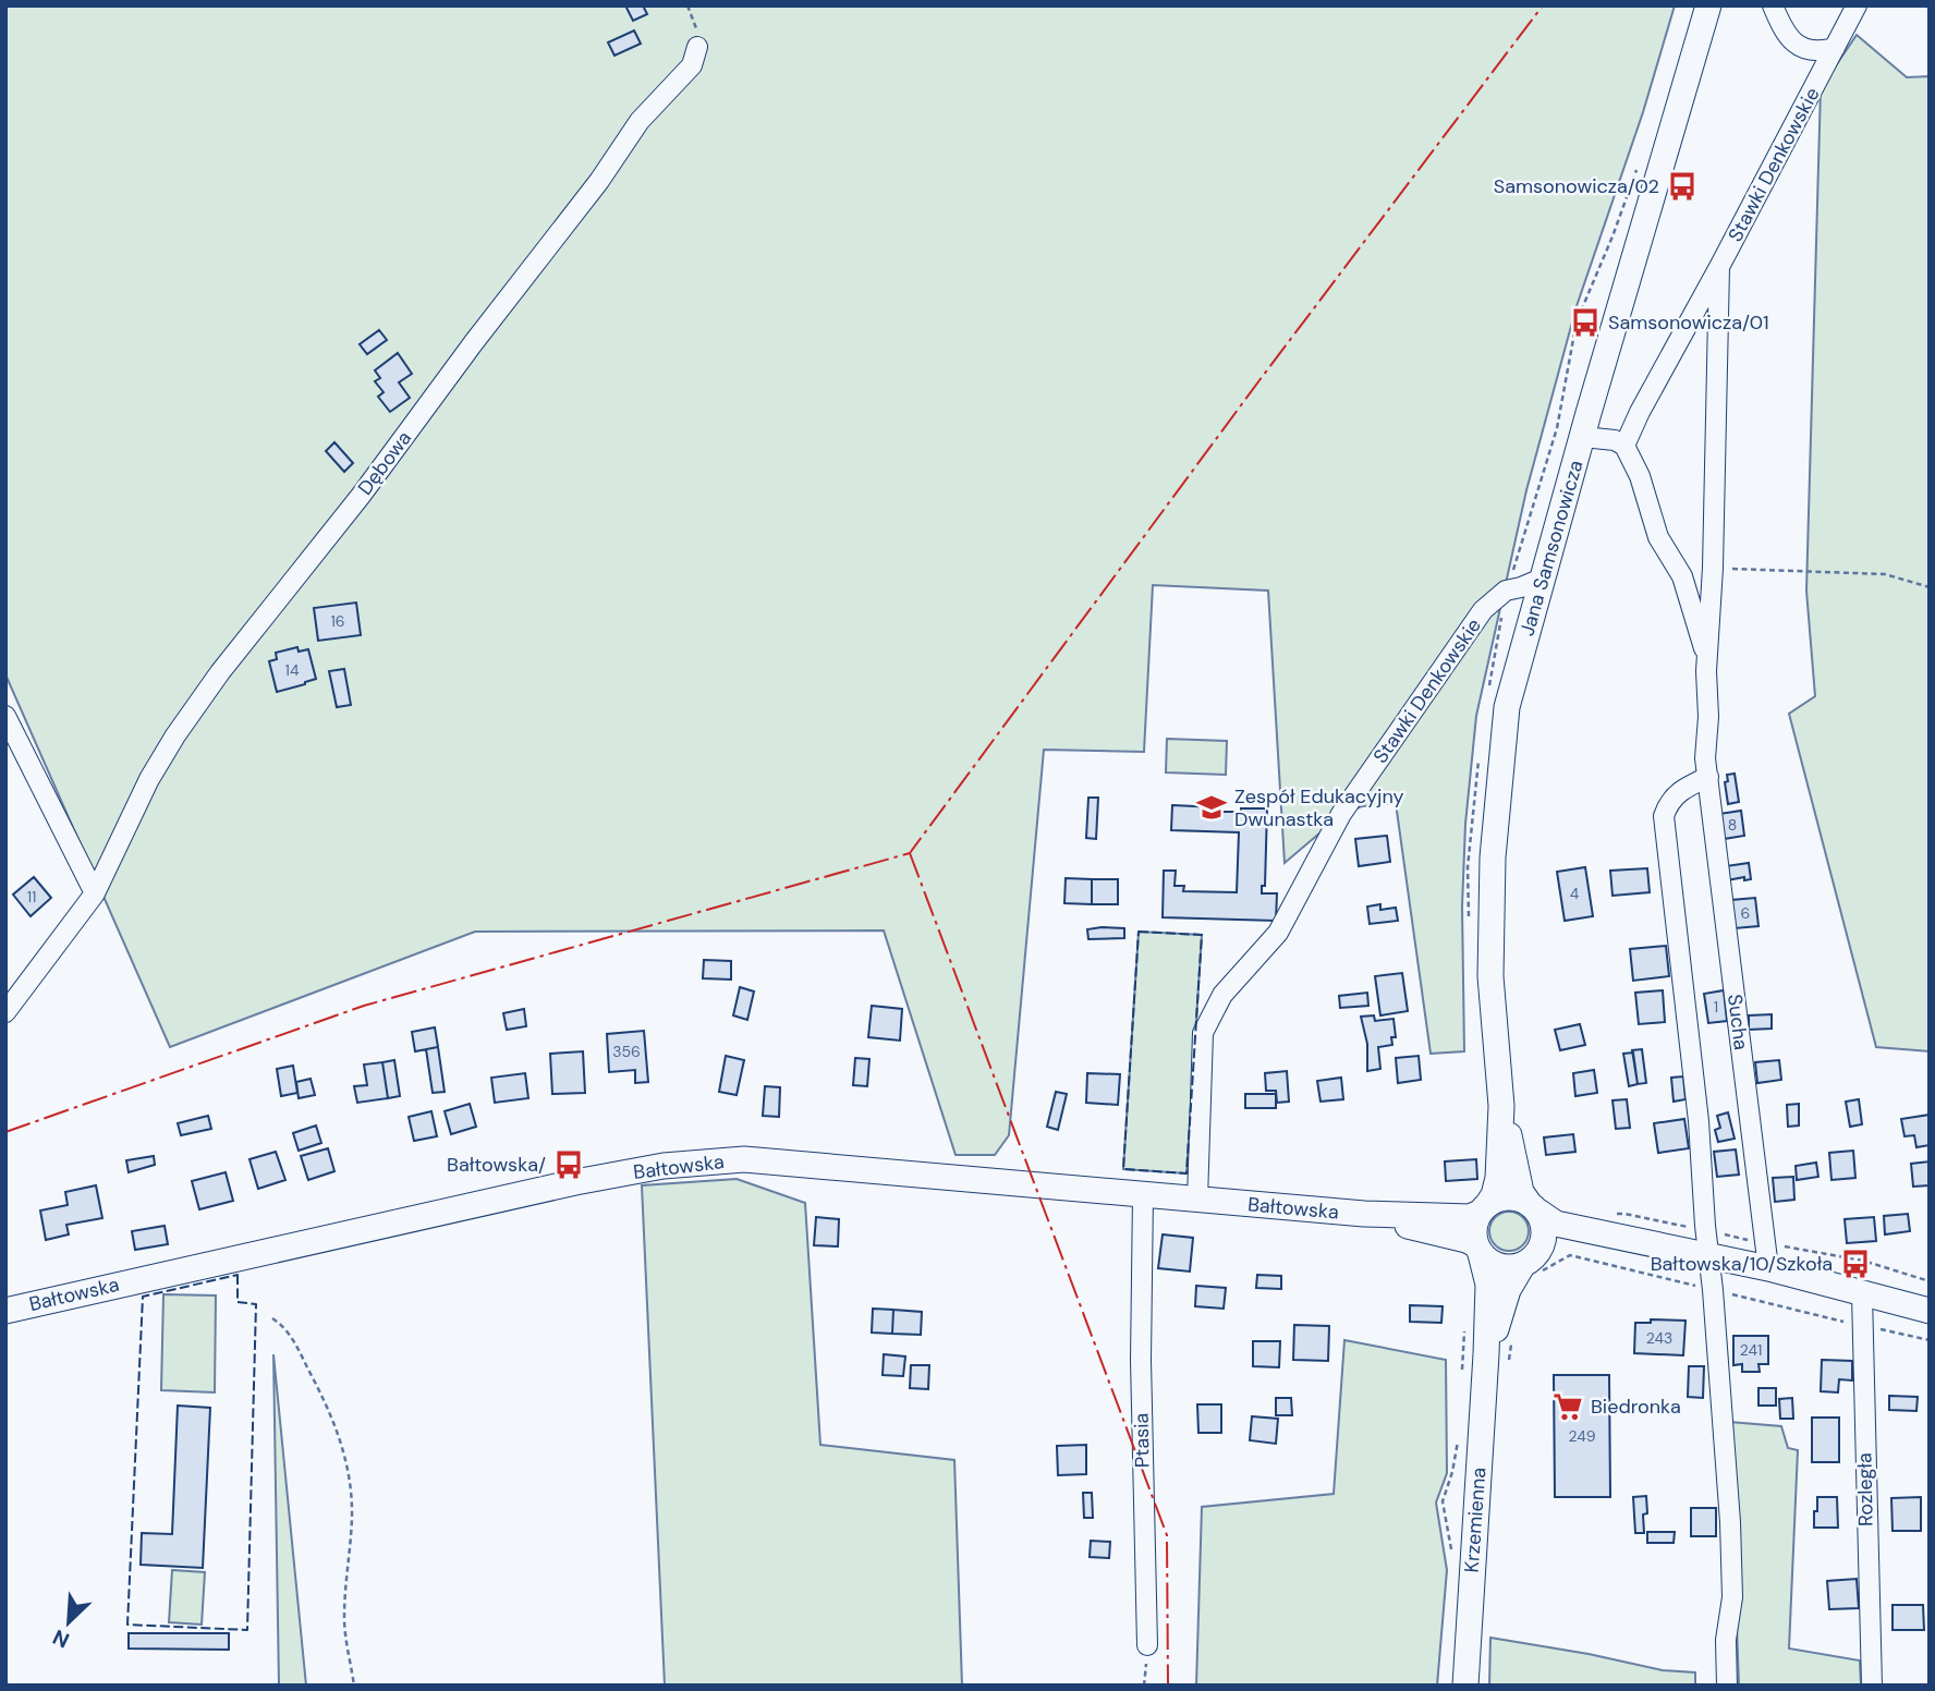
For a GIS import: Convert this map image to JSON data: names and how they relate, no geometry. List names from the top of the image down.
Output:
{
  "streets": {
    "main road": ["Jana Samsonowicza", "Bałtowska", "Krzemienna"],
    "street": [
      "Stawki Denkowskie",
      "Dębowa",
      "Sucha",
      "Ptasia",
      "Rozległa"
    ]
  },
  "crossings": [
    ["Stawki Denkowskie", "Jana Samsonowicza"],
    ["Stawki Denkowskie", "Bałtowska"],
    ["Jana Samsonowicza", "Bałtowska"],
    ["Jana Samsonowicza", "Krzemienna"],
    ["Bałtowska", "Ptasia"],
    ["Bałtowska", "Krzemienna"]
  ],
  "places": {
    "bus stop": [
      "Samsonowicza/02",
      "Samsonowicza/01",
      "Bałtowska/",
      "Bałtowska/10/Szkoła"
    ],
    "school or university": ["Zespół Edukacyjny Dwunastka"],
    "supermarket": ["Biedronka"]
  },
  "house_numbers": [
    "16",
    "14",
    "8",
    "4",
    "11",
    "6",
    "1",
    "356",
    "243",
    "241",
    "249"
  ],
  "north": "bottom left"
}
